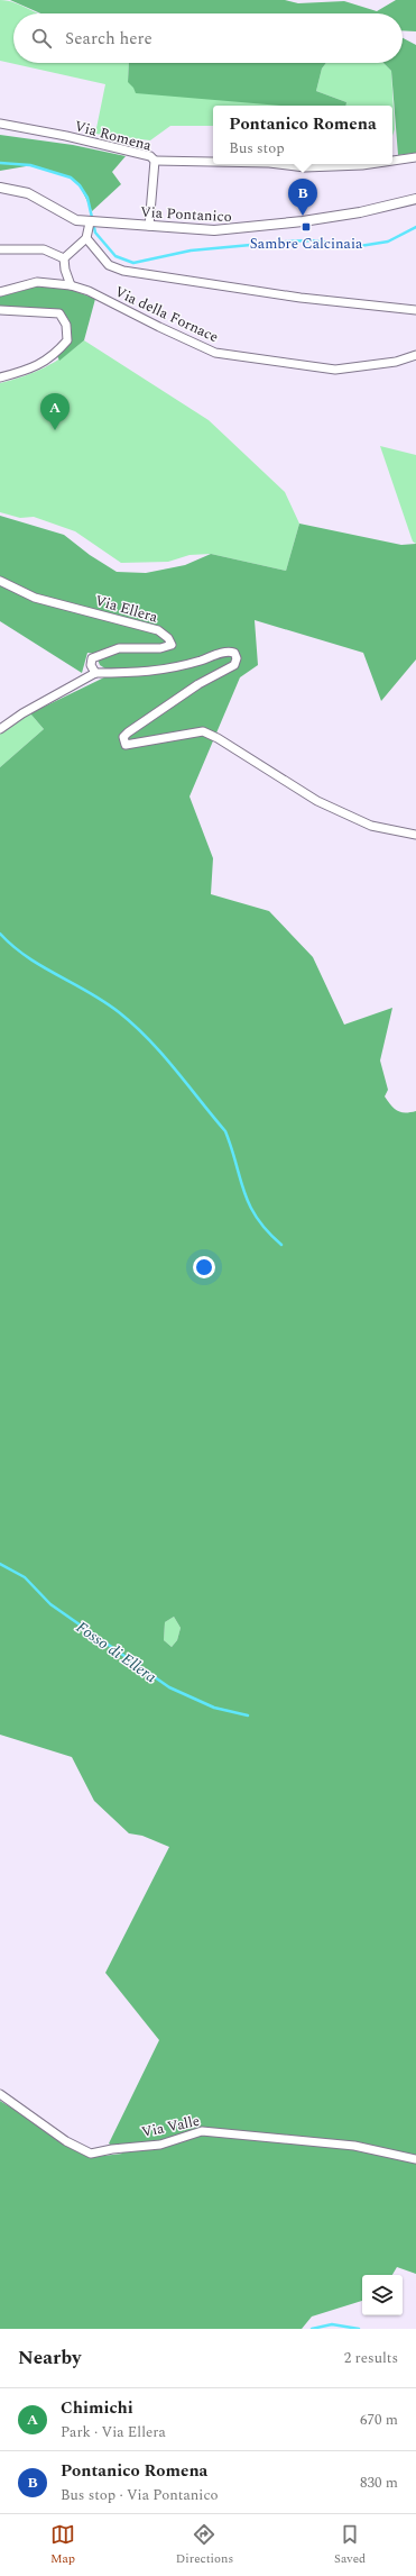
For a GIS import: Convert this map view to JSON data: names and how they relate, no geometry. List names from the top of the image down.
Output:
{
  "streets": {
    "street": [
      "Via Romena",
      "Via Pontanico",
      "Via della Fornace",
      "Via Ellera",
      "Via Valle"
    ]
  },
  "crossings": [
    ["Via Romena", "Via Pontanico"]
  ],
  "water": ["Fosso di Ellera"],
  "places": {
    "transit": ["Sambre Calcinaia"]
  },
  "page": {
    "search": "Search here",
    "popup": ["Pontanico Romena", "Bus stop"],
    "pins": ["B", "A"],
    "heading": ["Nearby", "2 results"],
    "list": [
      {
        "mark": "A",
        "name": "Chimichi",
        "note": "Park · Via Ellera",
        "value": "670 m"
      },
      {
        "mark": "B",
        "name": "Pontanico Romena",
        "note": "Bus stop · Via Pontanico",
        "value": "830 m"
      }
    ],
    "nav": ["Map", "Directions", "Saved"]
  }
}
